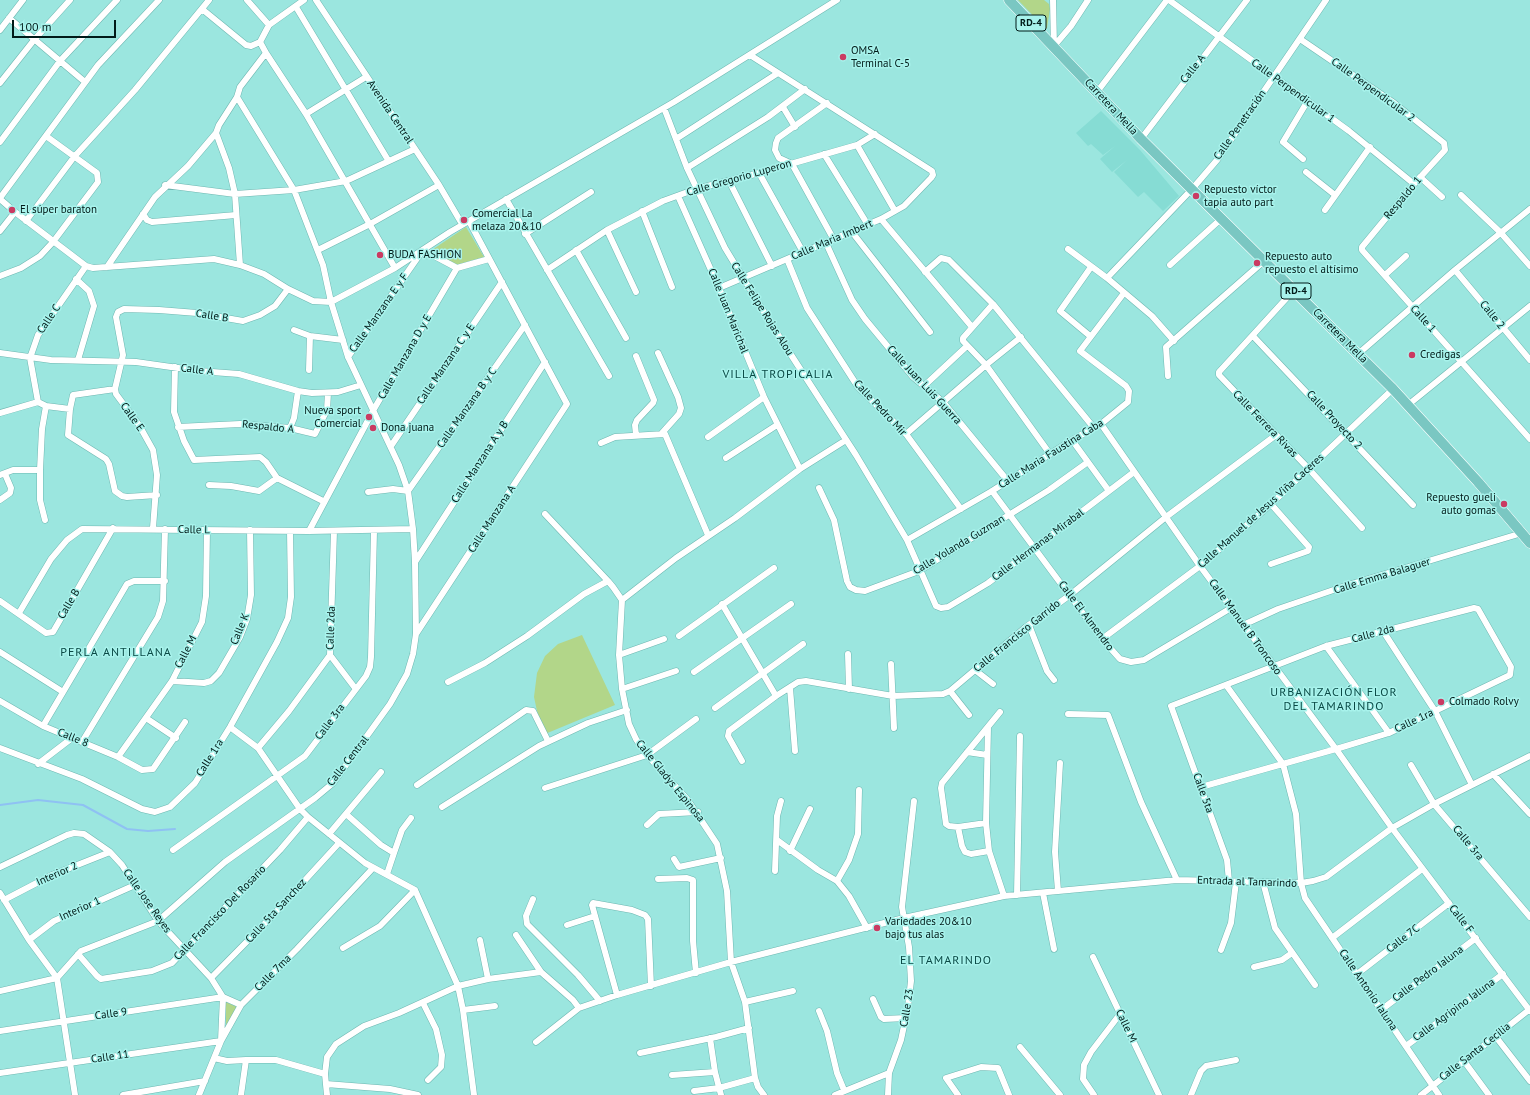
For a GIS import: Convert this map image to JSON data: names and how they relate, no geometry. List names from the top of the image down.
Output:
{
  "streets": {
    "main road": ["RD-4", "Carretera Mella"],
    "street": [
      "Calle A",
      "Calle Perpendicular 2",
      "Calle Perpendicular 1",
      "Avenida Central",
      "Calle Penetración",
      "Calle Gregorio Luperon",
      "Respaldo 1",
      "Calle Maria Imbert",
      "Calle Felipe Rojas Alou",
      "Calle Juan Marichal",
      "Calle Manzana E y F",
      "Calle 2",
      "Calle B",
      "Calle C",
      "Calle 1",
      "Calle Manzana D y E",
      "Calle Manzana C y E",
      "Calle Juan Luis Guerra",
      "Calle Manzana B y C",
      "Calle Pedro Mir",
      "Calle E",
      "Calle Proyecto 2",
      "Calle Ferrera Rivas",
      "Respaldo A",
      "Calle Maria Faustina Caba",
      "Calle Manzana A y B",
      "Calle Manuel de Jesus Viña Caceres",
      "Calle Manzana A",
      "Calle L",
      "Calle Yolanda Guzman",
      "Calle Hermanas Mirabal",
      "Calle Emma Balaguer",
      "Calle El Almendro",
      "Calle Manuel B Troncoso",
      "Calle 2da",
      "Calle K",
      "Calle Francisco Garrido",
      "Calle M",
      "Calle 1ra",
      "Calle 3ra",
      "Calle 8",
      "Calle Central",
      "Calle Gladys Espinosa",
      "Calle 5ta",
      "Interior 2",
      "Entrada al Tamarindo",
      "Calle Jose Reyes",
      "Interior 1",
      "Calle 5ta Sanchez",
      "Calle Francisco Del Rosario",
      "Calle F",
      "Calle 7C",
      "Calle 7ma",
      "Calle Pedro Ialuna",
      "Calle Antonio Ialuna",
      "Calle 23",
      "Calle Agripino Ialuna",
      "Calle 9",
      "Calle Santa Cecilia",
      "Calle 11"
    ]
  },
  "crossings": [
    ["Calle A", "Calle Perpendicular 1"],
    ["Calle A", "Carretera Mella"],
    ["Calle A", "Calle C"],
    ["Calle A", "Calle E"],
    ["Calle A", "Respaldo A"],
    ["Calle A", "Calle Central"],
    ["Calle Perpendicular 2", "Calle Penetración"],
    ["Calle Perpendicular 2", "Respaldo 1"],
    ["Calle Perpendicular 1", "Calle Penetración"],
    ["Calle Perpendicular 1", "Respaldo 1"],
    ["Carretera Mella", "Calle Penetración"],
    ["Carretera Mella", "Calle Manuel de Jesus Viña Caceres"],
    ["Carretera Mella", "Calle Emma Balaguer"],
    ["Calle Gregorio Luperon", "Calle Maria Imbert"],
    ["Calle Gregorio Luperon", "Calle Felipe Rojas Alou"],
    ["Calle Gregorio Luperon", "Calle Juan Marichal"],
    ["Respaldo 1", "Calle 1"],
    ["Calle Maria Imbert", "Calle Felipe Rojas Alou"],
    ["Calle Maria Imbert", "Calle Juan Marichal"],
    ["Calle Maria Imbert", "Calle Juan Luis Guerra"],
    ["Calle Maria Imbert", "Calle Pedro Mir"],
    ["Calle Felipe Rojas Alou", "Calle Maria Faustina Caba"],
    ["Calle Felipe Rojas Alou", "Calle Yolanda Guzman"],
    ["Calle Felipe Rojas Alou", "Calle Hermanas Mirabal"],
    ["Calle Manzana E y F", "Calle Central"],
    ["Calle B", "Calle E"],
    ["Calle B", "Calle L"],
    ["Calle Manzana D y E", "Calle L"],
    ["Calle Manzana D y E", "Calle Central"],
    ["Calle Manzana C y E", "Calle Central"],
    ["Calle Juan Luis Guerra", "Calle Maria Faustina Caba"],
    ["Calle Manzana B y C", "Calle Central"],
    ["Calle Pedro Mir", "Calle Maria Faustina Caba"],
    ["Calle E", "Calle L"],
    ["Calle Proyecto 2", "Calle Ferrera Rivas"],
    ["Calle Proyecto 2", "Calle Manuel de Jesus Viña Caceres"],
    ["Calle Ferrera Rivas", "Calle Manuel de Jesus Viña Caceres"],
    ["Calle Ferrera Rivas", "Calle Francisco Garrido"],
    ["Calle Maria Faustina Caba", "Calle El Almendro"],
    ["Calle Maria Faustina Caba", "Calle Manuel B Troncoso"],
    ["Calle Manzana A y B", "Calle Manzana A"],
    ["Calle Manzana A y B", "Calle Central"],
    ["Calle Manuel de Jesus Viña Caceres", "Calle El Almendro"],
    ["Calle Manuel de Jesus Viña Caceres", "Calle Manuel B Troncoso"],
    ["Calle Manzana A", "Calle Central"],
    ["Calle L", "Calle 2da"],
    ["Calle L", "Calle K"],
    ["Calle L", "Calle M"],
    ["Calle L", "Calle 1ra"],
    ["Calle L", "Calle 3ra"],
    ["Calle L", "Calle Central"],
    ["Calle Yolanda Guzman", "Calle El Almendro"],
    ["Calle Hermanas Mirabal", "Calle El Almendro"],
    ["Calle Hermanas Mirabal", "Calle Manuel B Troncoso"],
    ["Calle Emma Balaguer", "Calle Manuel B Troncoso"],
    ["Calle El Almendro", "Calle Manuel B Troncoso"],
    ["Calle El Almendro", "Calle Francisco Garrido"],
    ["Calle Manuel B Troncoso", "Calle 2da"],
    ["Calle Manuel B Troncoso", "Calle Francisco Garrido"],
    ["Calle Manuel B Troncoso", "Calle 1ra"],
    ["Calle Manuel B Troncoso", "Entrada al Tamarindo"],
    ["Calle Manuel B Troncoso", "Calle F"],
    ["Calle 2da", "Calle 1ra"],
    ["Calle 2da", "Calle 5ta"],
    ["Calle K", "Calle M"],
    ["Calle M", "Calle 8"],
    ["Calle 1ra", "Calle 5ta"],
    ["Calle 1ra", "Calle Antonio Ialuna"],
    ["Calle 3ra", "Entrada al Tamarindo"],
    ["Calle Central", "Calle Jose Reyes"],
    ["Calle Central", "Calle Francisco Del Rosario"],
    ["Calle Gladys Espinosa", "Entrada al Tamarindo"],
    ["Calle 5ta", "Entrada al Tamarindo"],
    ["Interior 2", "Calle Jose Reyes"],
    ["Entrada al Tamarindo", "Calle F"],
    ["Entrada al Tamarindo", "Calle Antonio Ialuna"],
    ["Entrada al Tamarindo", "Calle 23"],
    ["Calle Jose Reyes", "Interior 1"],
    ["Calle Jose Reyes", "Calle 5ta Sanchez"],
    ["Calle Jose Reyes", "Calle Francisco Del Rosario"],
    ["Calle Jose Reyes", "Calle 9"],
    ["Calle F", "Calle 7C"],
    ["Calle F", "Calle Pedro Ialuna"],
    ["Calle F", "Calle Agripino Ialuna"],
    ["Calle F", "Calle Santa Cecilia"],
    ["Calle 7C", "Calle Antonio Ialuna"],
    ["Calle 7ma", "Calle 11"],
    ["Calle Pedro Ialuna", "Calle Antonio Ialuna"],
    ["Calle Antonio Ialuna", "Calle Agripino Ialuna"],
    ["Calle Antonio Ialuna", "Calle Santa Cecilia"]
  ],
  "districts": [
    "VILLA TROPICALIA",
    "PERLA ANTILLANA",
    "URBANIZACIÓN FLOR DEL TAMARINDO",
    "EL TAMARINDO"
  ],
  "places": [
    "OMSA Terminal C-5",
    "Repuesto víctor tapia auto part",
    "El súper baraton",
    "Comercial La melaza 20&10",
    "BUDA FASHION",
    "Repuesto auto repuesto el altísimo",
    "Credigas",
    "Nueva sport Comercial",
    "Dona juana",
    "Repuesto gueli auto gomas",
    "Colmado Rolvy",
    "Variedades 20&10 bajo tus alas"
  ],
  "scale_bar": "100 m"
}
